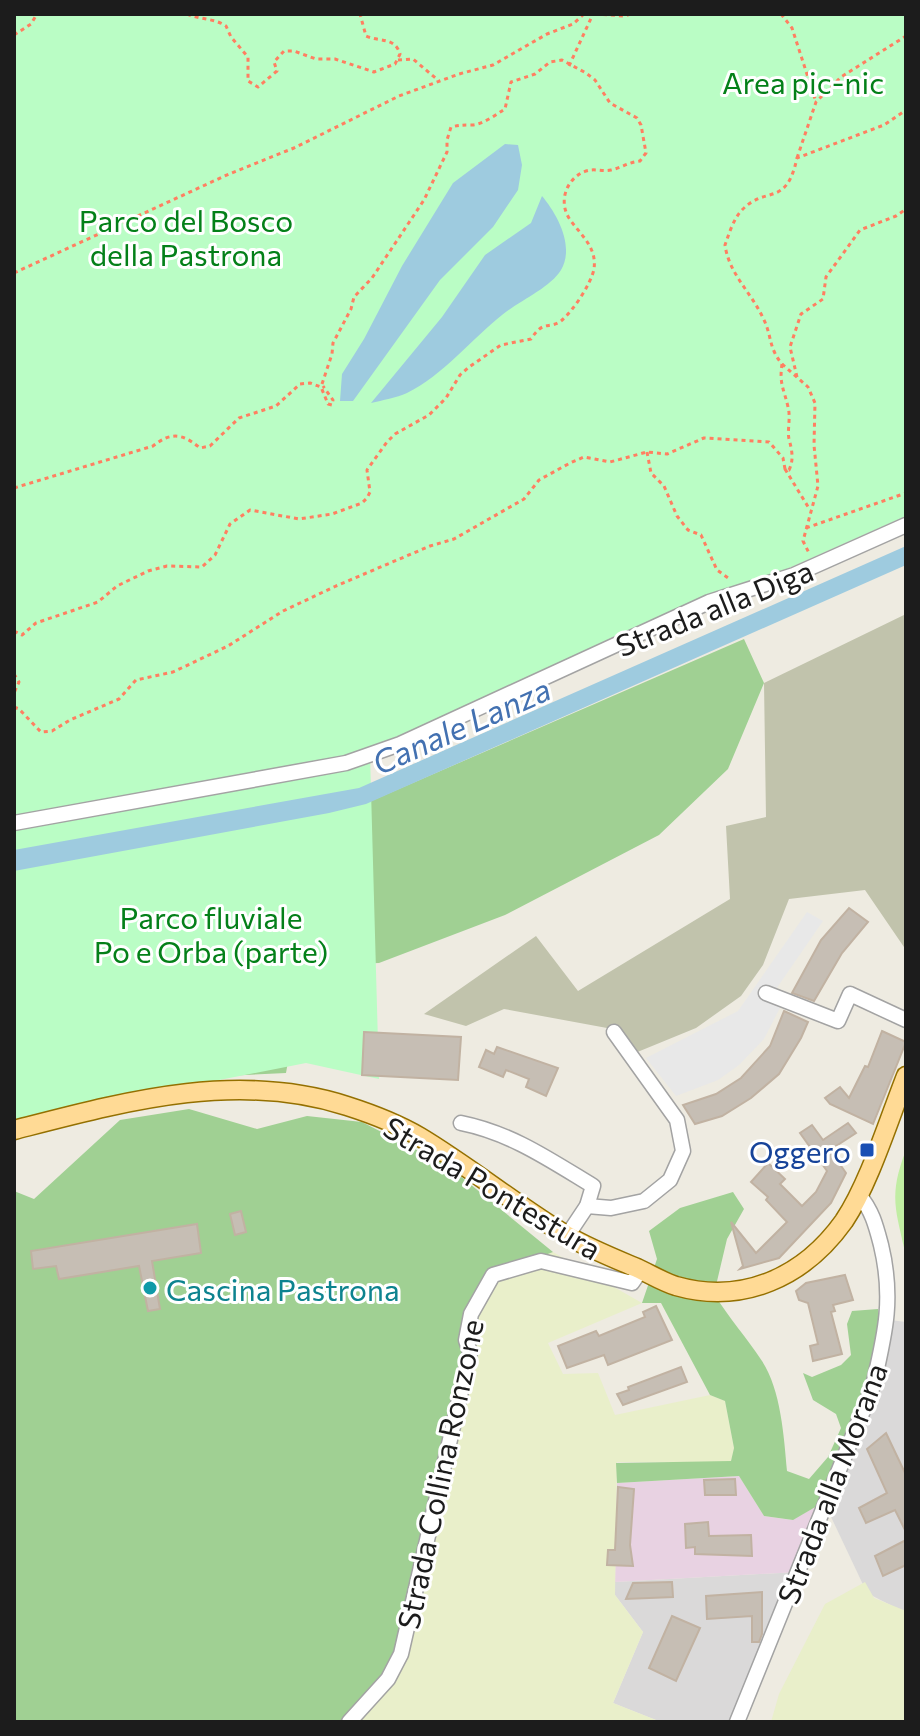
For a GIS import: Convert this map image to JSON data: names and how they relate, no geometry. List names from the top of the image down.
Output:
{
  "streets": {
    "main road": ["Strada Pontestura"],
    "street": ["Strada alla Diga", "Strada Collina Ronzone", "Strada alla Morana"]
  },
  "crossings": [
    ["Strada Pontestura", "Strada Collina Ronzone"],
    ["Strada Pontestura", "Strada alla Morana"]
  ],
  "water": ["Canale Lanza"],
  "parks": ["Area pic-nic", "Parco del Bosco della Pastrona", "Parco fluviale Po e Orba (parte)"],
  "places": {
    "transit": ["Oggero"],
    "other": ["Cascina Pastrona"]
  }
}
